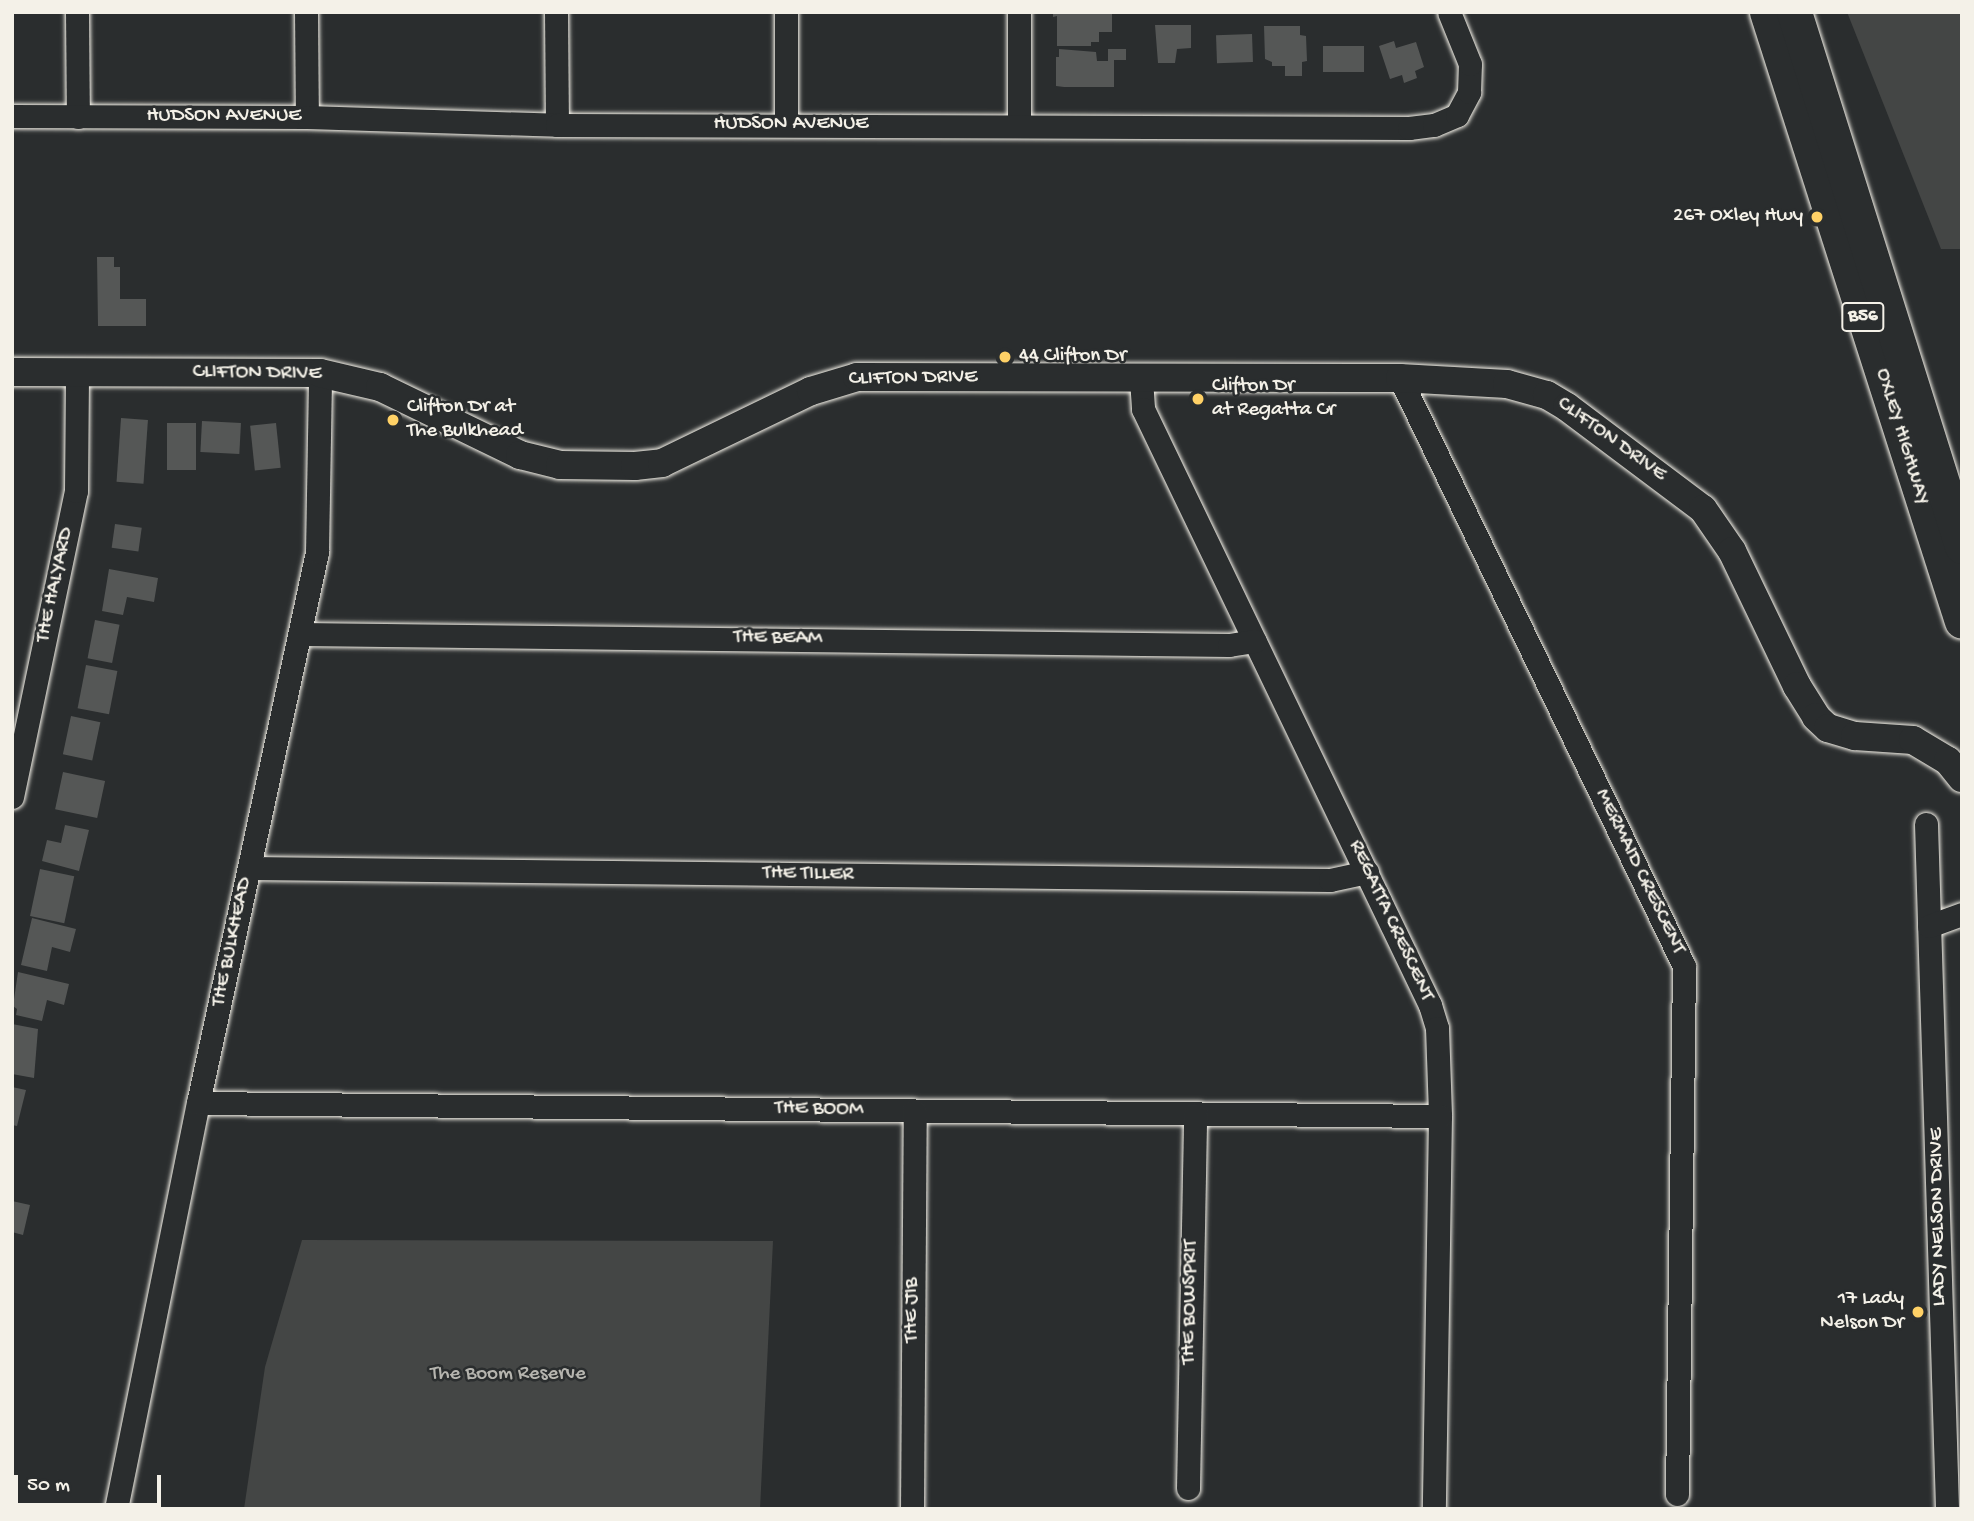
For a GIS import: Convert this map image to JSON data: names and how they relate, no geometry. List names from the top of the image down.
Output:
{
  "streets": {
    "main road": ["B56", "OXLEY HIGHWAY"],
    "street": [
      "HUDSON AVENUE",
      "CLIFTON DRIVE",
      "THE HALYARD",
      "THE BEAM",
      "MERMAID CRESCENT",
      "THE TILLER",
      "REGATTA CRESCENT",
      "THE BULKHEAD",
      "THE BOOM",
      "LADY NELSON DRIVE",
      "THE BOWSPRIT",
      "THE JIB"
    ]
  },
  "crossings": [
    ["CLIFTON DRIVE", "THE HALYARD"],
    ["CLIFTON DRIVE", "MERMAID CRESCENT"],
    ["CLIFTON DRIVE", "REGATTA CRESCENT"],
    ["CLIFTON DRIVE", "THE BULKHEAD"],
    ["THE BEAM", "REGATTA CRESCENT"],
    ["THE BEAM", "THE BULKHEAD"],
    ["THE TILLER", "REGATTA CRESCENT"],
    ["THE TILLER", "THE BULKHEAD"],
    ["REGATTA CRESCENT", "THE BOOM"],
    ["THE BULKHEAD", "THE BOOM"],
    ["THE BOOM", "THE BOWSPRIT"],
    ["THE BOOM", "THE JIB"]
  ],
  "parks": ["The Boom Reserve"],
  "places": [
    "267 Oxley Hwy",
    "44 Clifton Dr",
    "Clifton Dr at Regatta Cr",
    "Clifton Dr at The Bulkhead",
    "17 Lady Nelson Dr"
  ],
  "scale_bar": "50 m"
}
